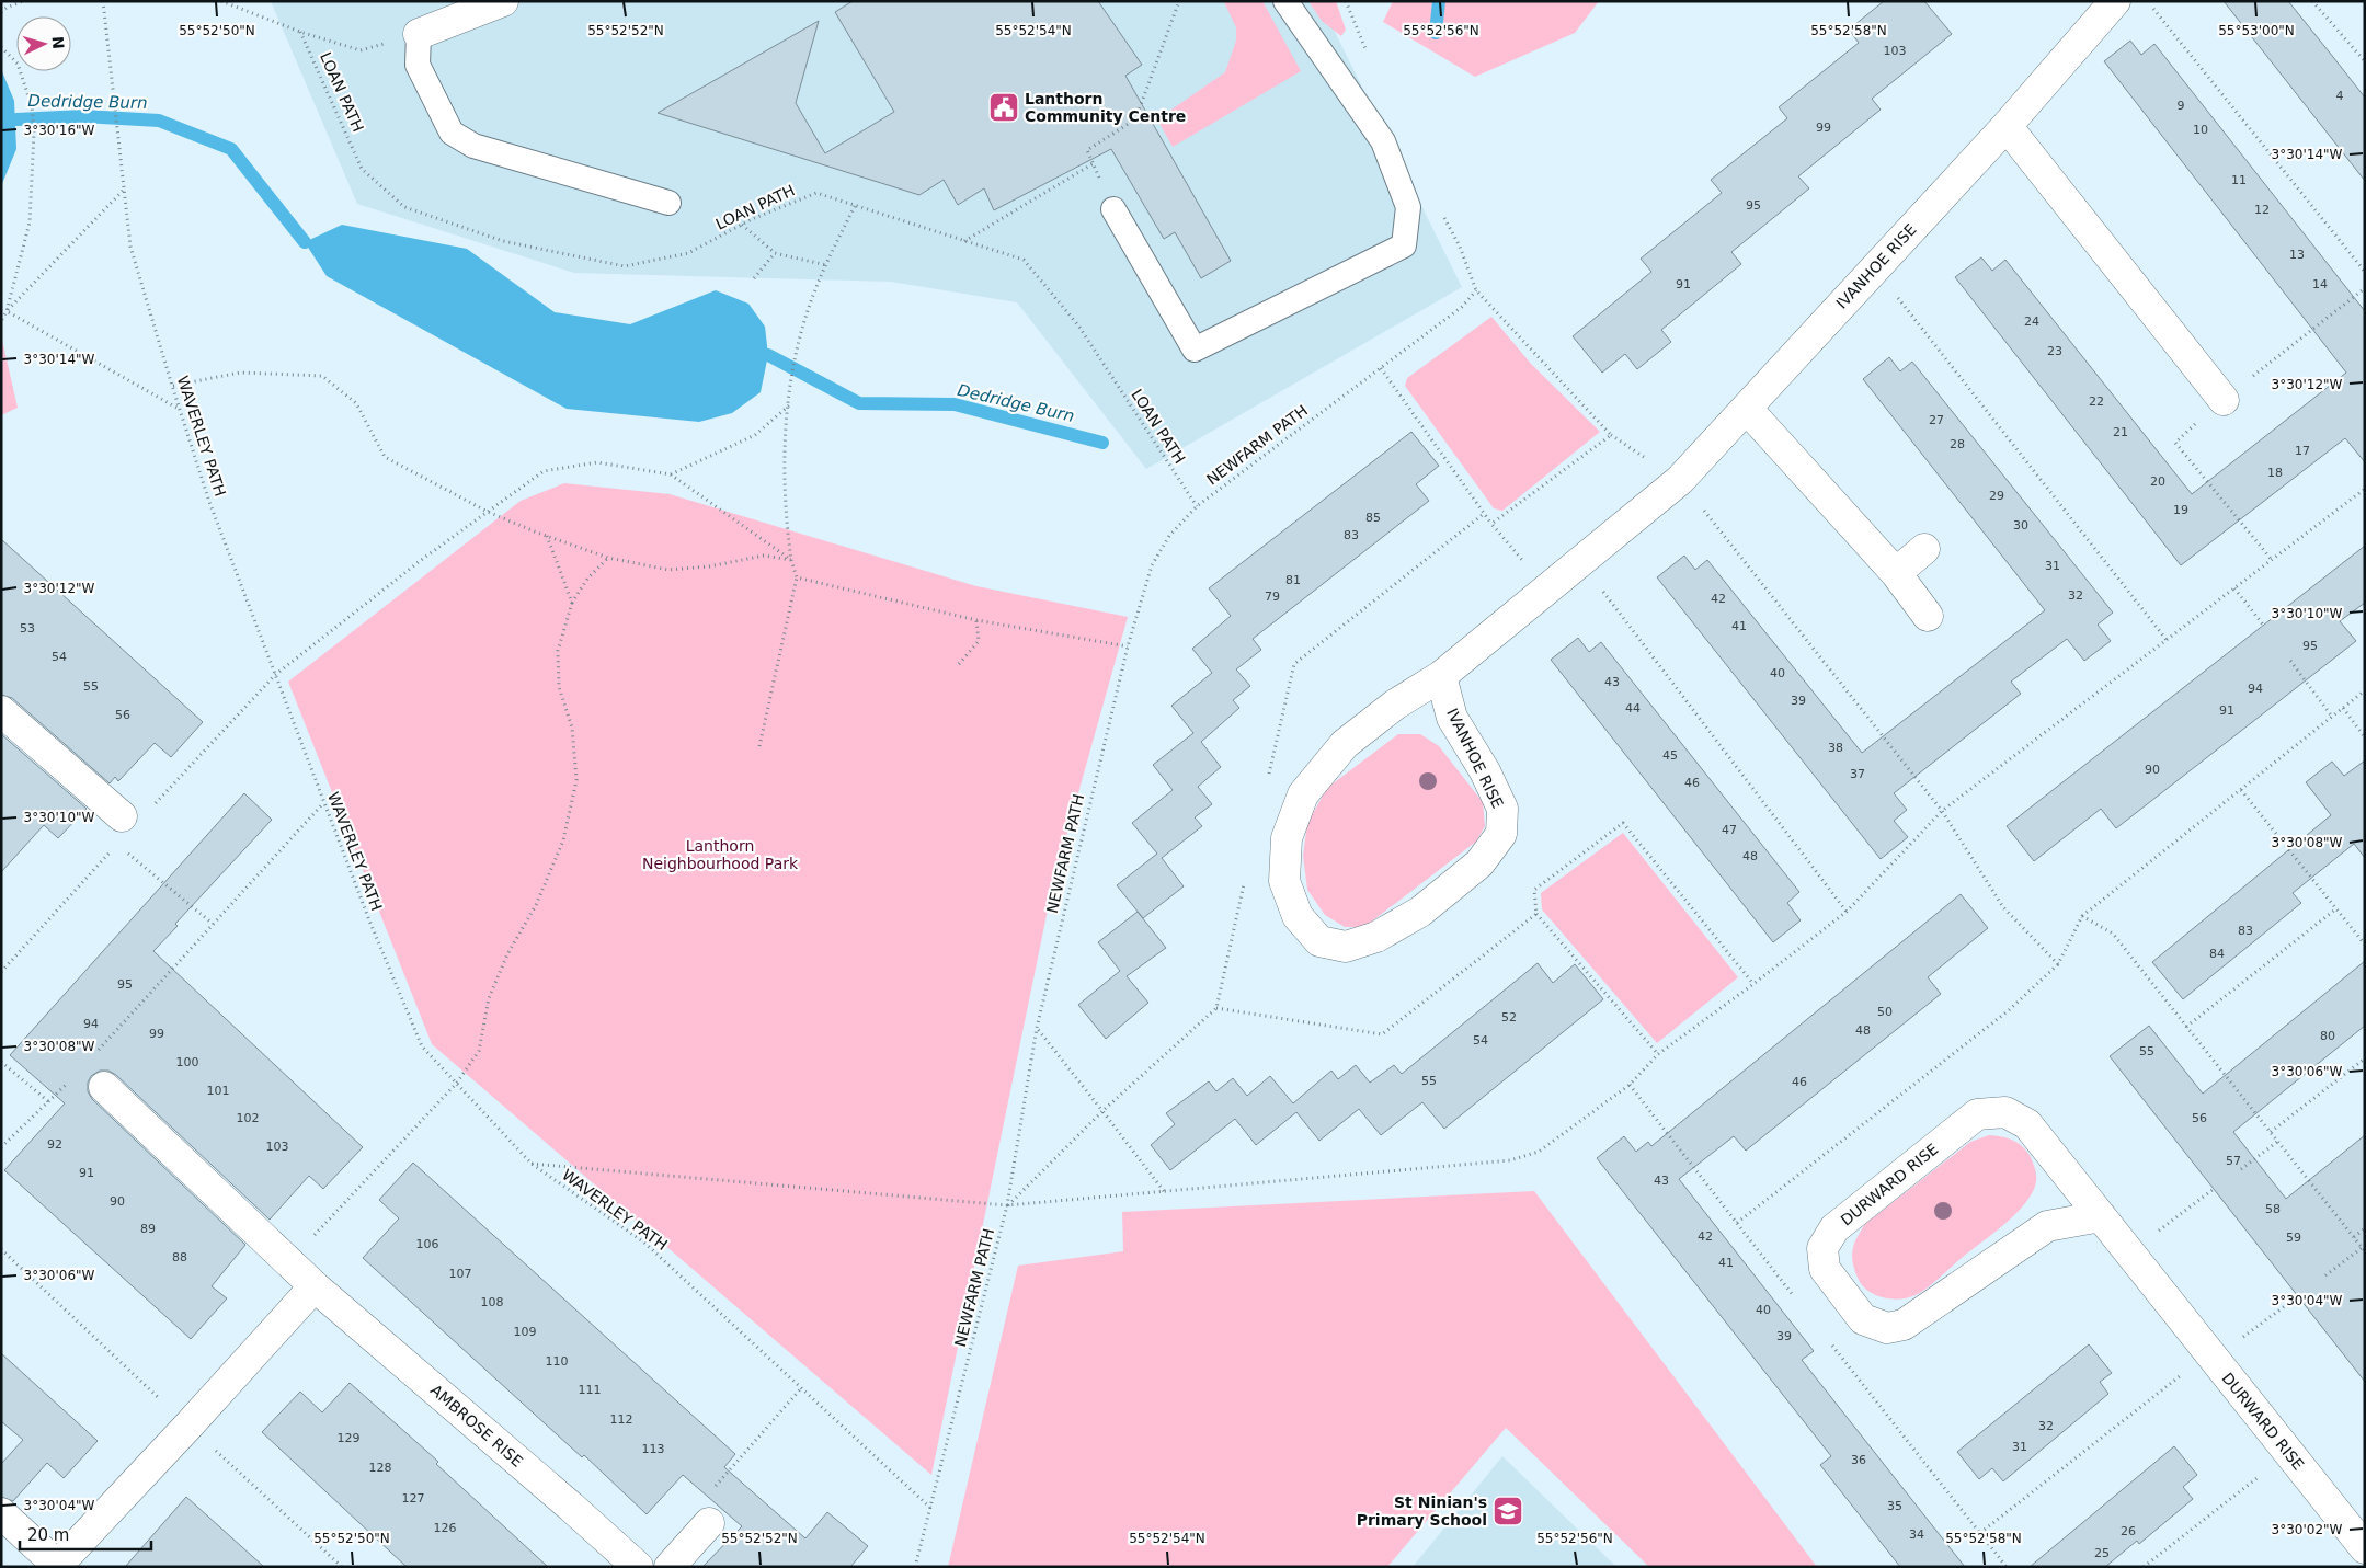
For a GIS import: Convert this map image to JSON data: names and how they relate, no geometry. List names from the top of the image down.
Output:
{
  "streets": {
    "street": ["IVANHOE RISE", "DURWARD RISE", "AMBROSE RISE"],
    "path": ["LOAN PATH", "WAVERLEY PATH", "NEWFARM PATH"]
  },
  "crossings": [
    ["LOAN PATH", "NEWFARM PATH"],
    ["WAVERLEY PATH", "NEWFARM PATH"]
  ],
  "water": ["Dedridge Burn"],
  "parks": ["Lanthorn Neighbourhood Park"],
  "places": {
    "public building": ["Lanthorn Community Centre"],
    "school or university": ["St Ninian's Primary School"]
  },
  "house_numbers": [
    "103",
    "4",
    "9",
    "99",
    "10",
    "11",
    "95",
    "12",
    "13",
    "91",
    "14",
    "24",
    "23",
    "22",
    "27",
    "21",
    "28",
    "17",
    "18",
    "20",
    "29",
    "19",
    "85",
    "30",
    "83",
    "31",
    "81",
    "32",
    "79",
    "42",
    "41",
    "53",
    "95",
    "54",
    "40",
    "43",
    "55",
    "94",
    "39",
    "44",
    "91",
    "56",
    "38",
    "45",
    "90",
    "37",
    "46",
    "47",
    "48",
    "83",
    "84",
    "95",
    "50",
    "52",
    "94",
    "48",
    "99",
    "80",
    "54",
    "55",
    "100",
    "55",
    "46",
    "101",
    "102",
    "56",
    "92",
    "103",
    "57",
    "91",
    "43",
    "90",
    "58",
    "89",
    "42",
    "59",
    "106",
    "88",
    "41",
    "107",
    "108",
    "40",
    "109",
    "39",
    "110",
    "111",
    "112",
    "32",
    "129",
    "31",
    "113",
    "36",
    "128",
    "127",
    "35",
    "126",
    "26",
    "34",
    "25"
  ],
  "scale_bar": "20 m",
  "north": "right",
  "coordinates": [
    "55°52'50\"N",
    "55°52'52\"N",
    "55°52'54\"N",
    "55°52'56\"N",
    "55°52'58\"N",
    "55°53'00\"N",
    "3°30'16\"W",
    "3°30'14\"W",
    "3°30'12\"W",
    "3°30'10\"W",
    "3°30'08\"W",
    "3°30'06\"W",
    "3°30'04\"W",
    "3°30'02\"W"
  ]
}
